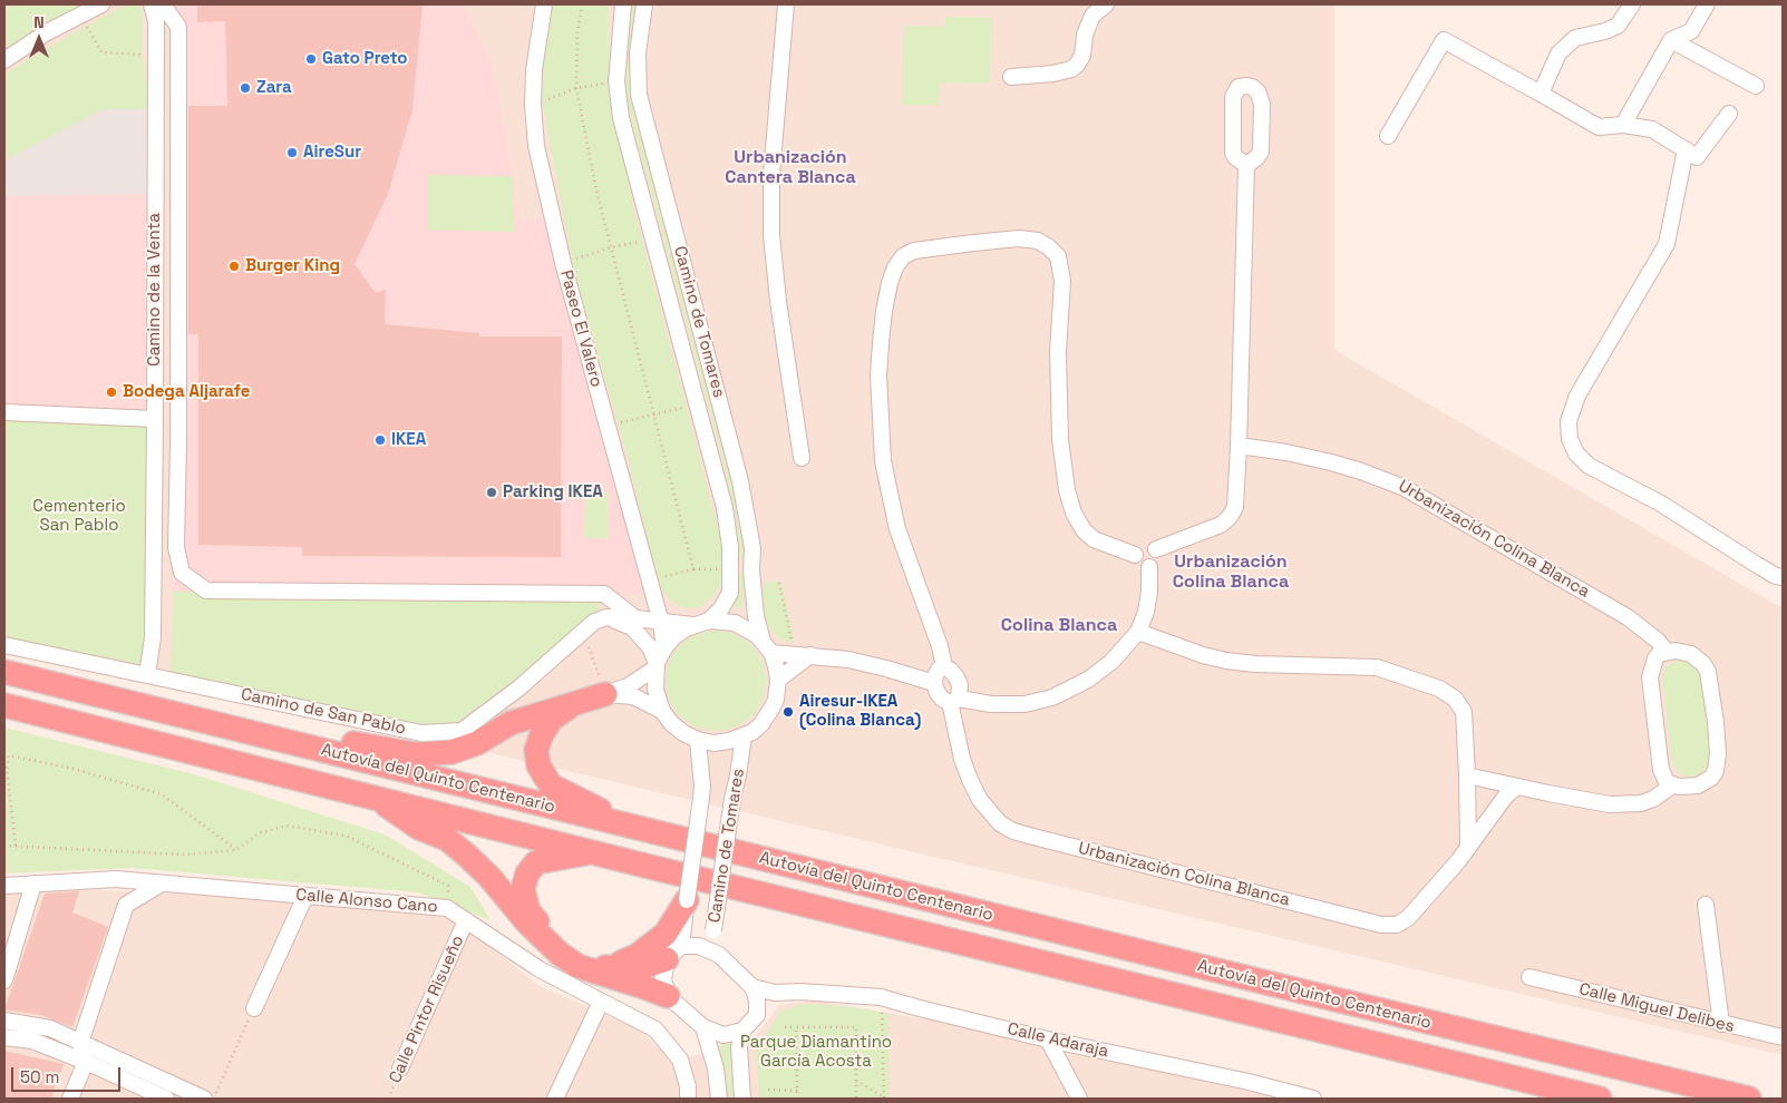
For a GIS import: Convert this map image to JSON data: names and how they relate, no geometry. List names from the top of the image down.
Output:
{
  "streets": {
    "highway": ["Autovía del Quinto Centenario"],
    "street": [
      "Camino de la Venta",
      "Camino de Tomares",
      "Paseo El Valero",
      "Urbanización Colina Blanca",
      "Camino de San Pablo",
      "Calle Alonso Cano",
      "Calle Miguel Delibes",
      "Calle Pintor Risueño",
      "Calle Adaraja"
    ]
  },
  "crossings": [
    ["Camino de la Venta", "Camino de San Pablo"],
    ["Camino de Tomares", "Paseo El Valero"],
    ["Camino de Tomares", "Calle Adaraja"],
    ["Calle Alonso Cano", "Calle Pintor Risueño"]
  ],
  "districts": ["Urbanización Cantera Blanca", "Urbanización Colina Blanca", "Colina Blanca"],
  "parks": ["Cementerio San Pablo", "Parque Diamantino García Acosta"],
  "places": [
    "Gato Preto",
    "Zara",
    "AireSur",
    "Burger King",
    "Bodega Aljarafe",
    "IKEA",
    "Parking IKEA",
    "Airesur-IKEA (Colina Blanca)"
  ],
  "scale_bar": "50 m",
  "north": "top"
}
